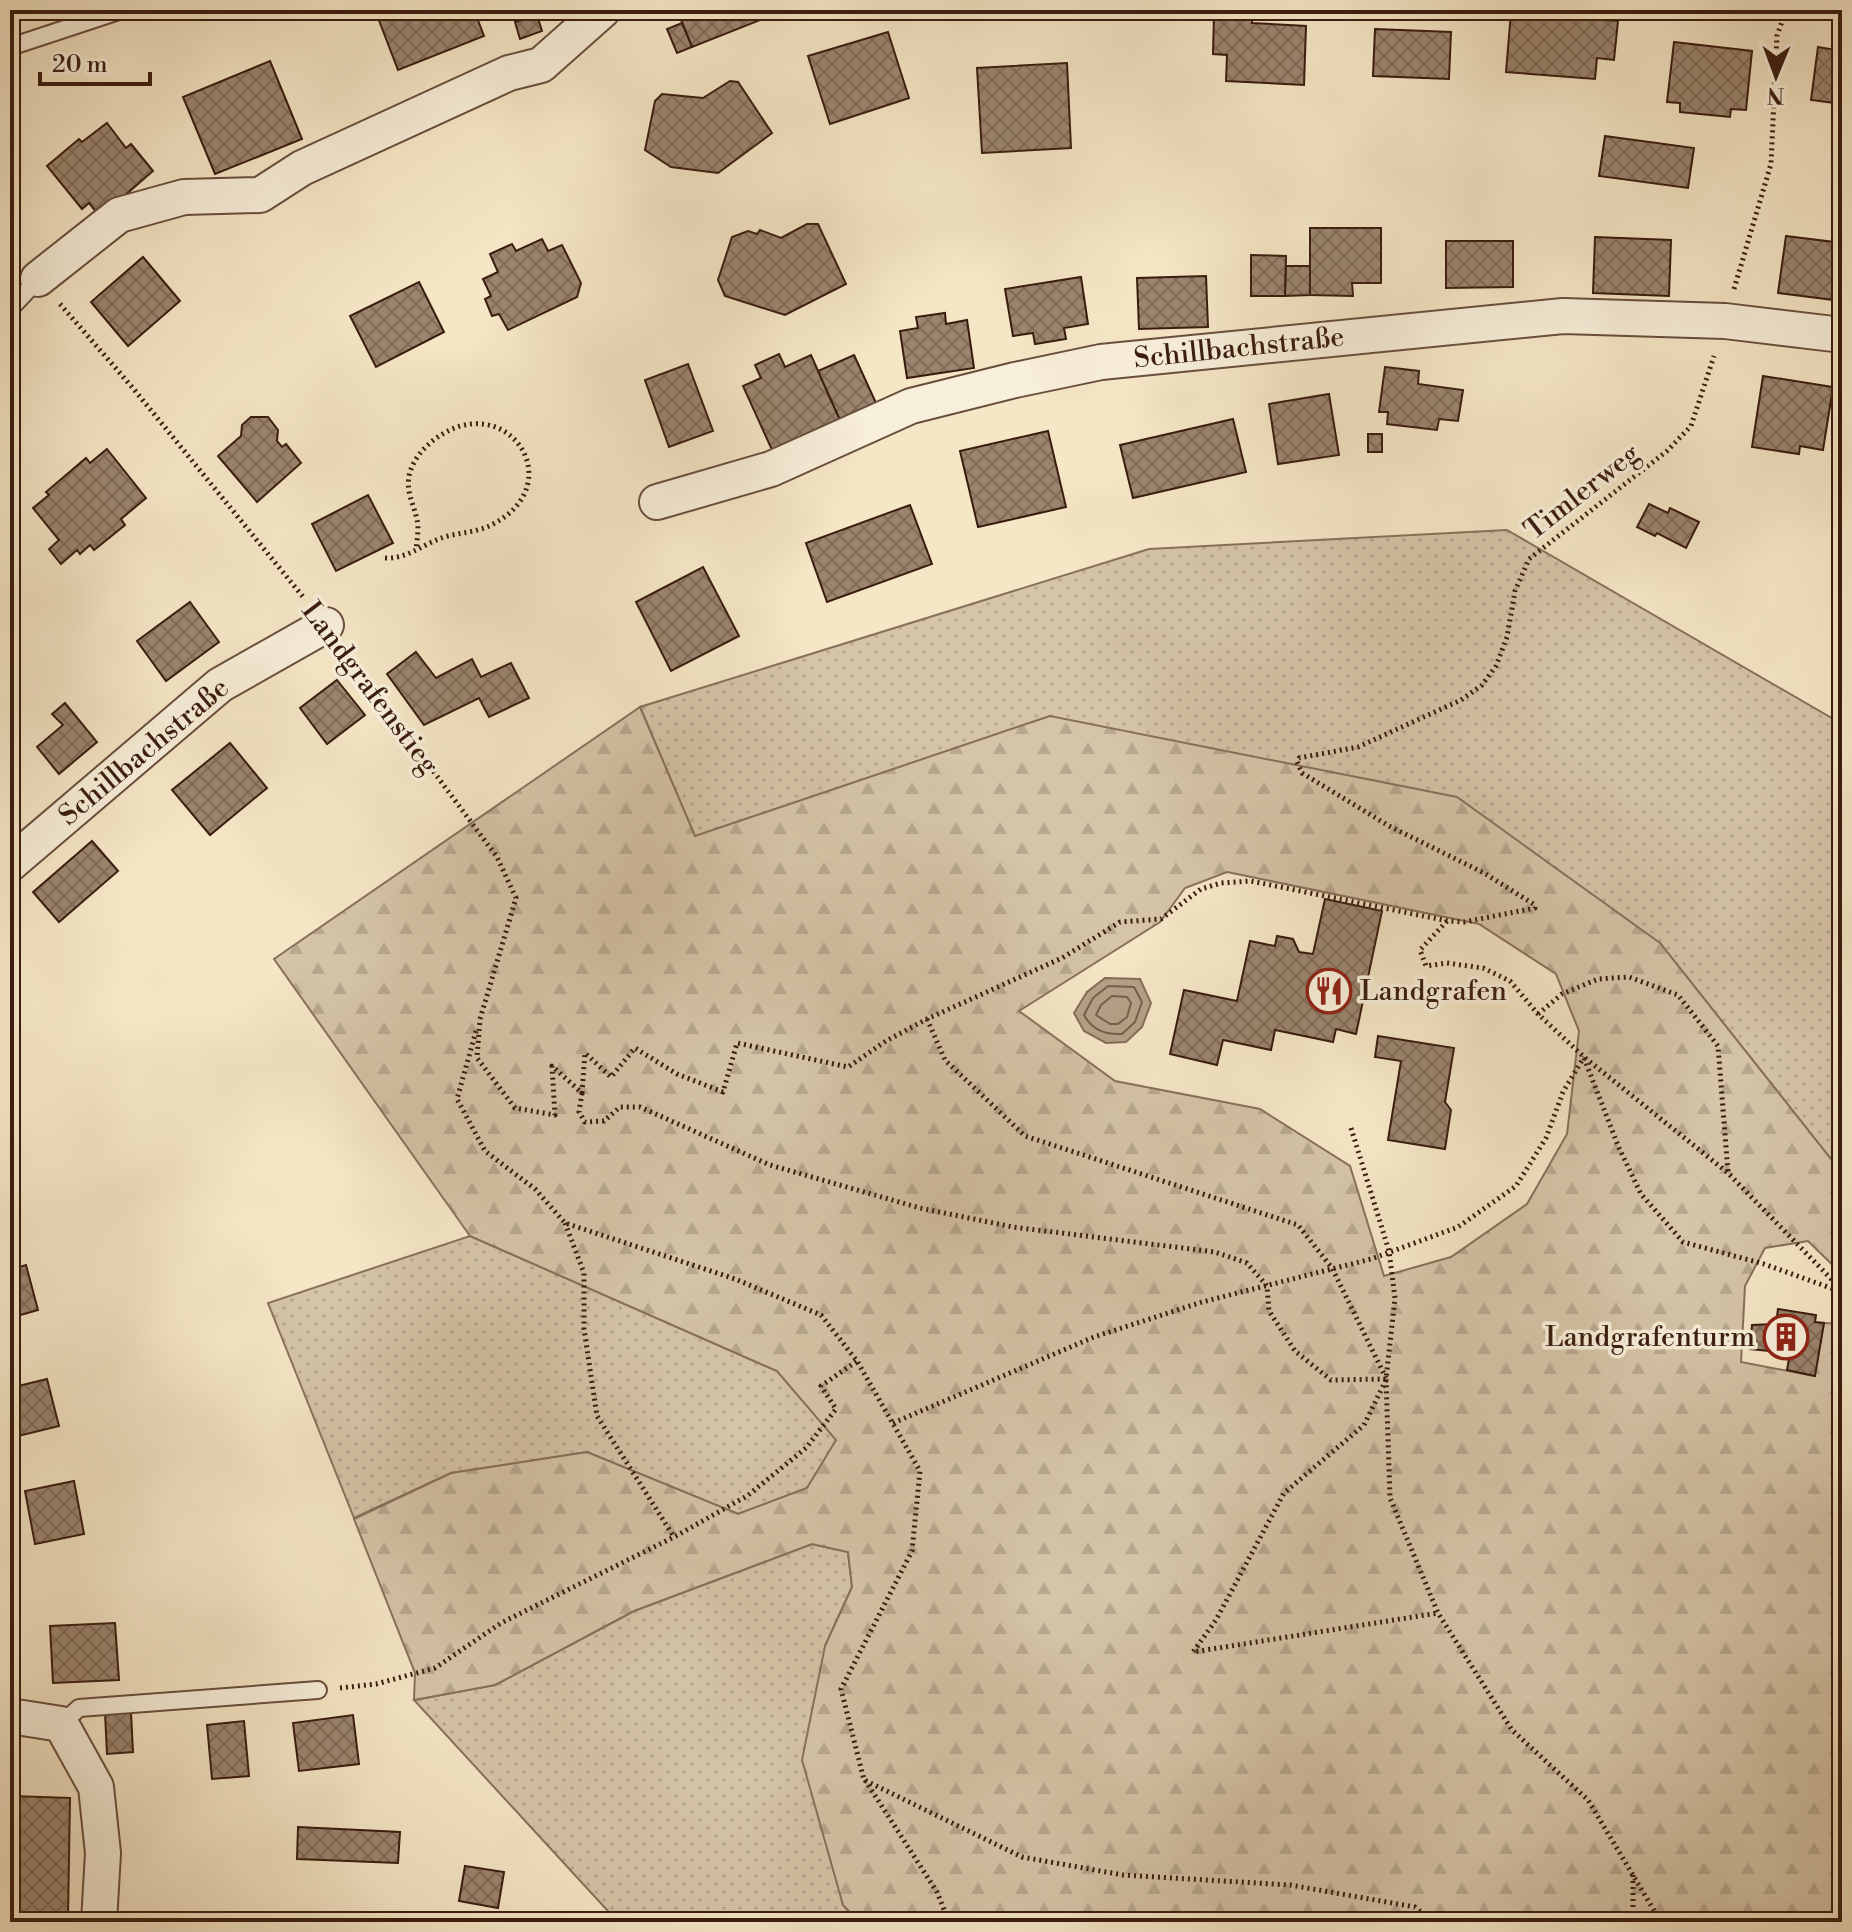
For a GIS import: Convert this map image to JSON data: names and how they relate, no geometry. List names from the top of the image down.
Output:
{
  "streets": {
    "street": ["Schillbachstraße"],
    "path": ["Timlerweg", "Landgrafenstieg"]
  },
  "crossings": [
    ["Schillbachstraße", "Timlerweg"],
    ["Schillbachstraße", "Landgrafenstieg"]
  ],
  "places": {
    "restaurant": ["Landgrafen"],
    "building": ["Landgrafenturm"]
  },
  "scale_bar": "20 m",
  "north": "bottom"
}
